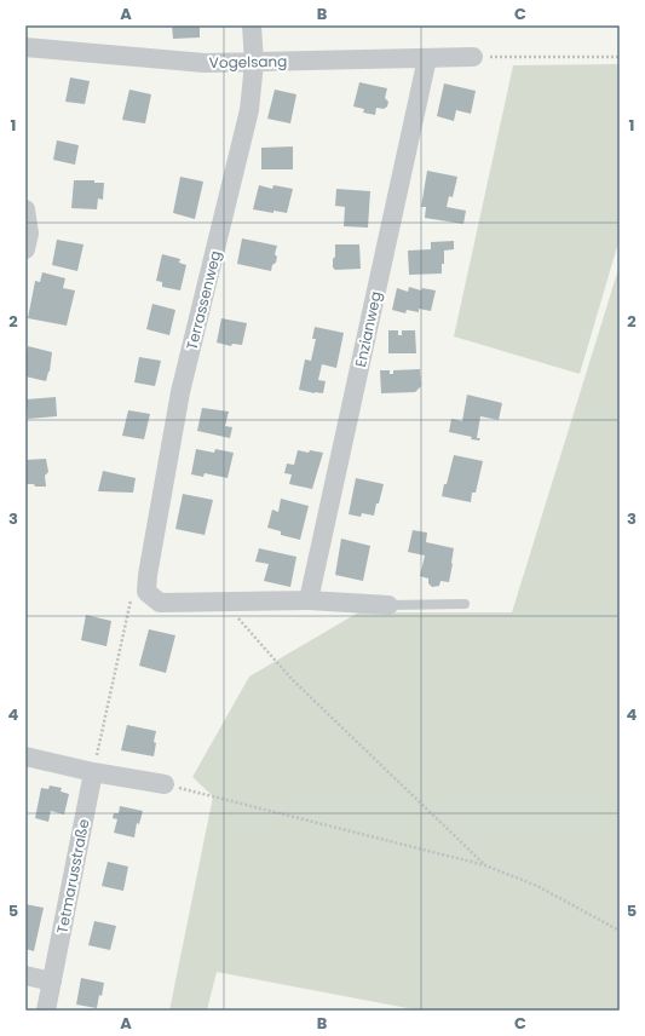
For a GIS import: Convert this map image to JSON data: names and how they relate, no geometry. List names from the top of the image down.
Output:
{
  "streets": {
    "street": [
      "Vogelsang",
      "Terrassenweg",
      "Enzianweg",
      "Tetmarusstraße"
    ]
  },
  "crossings": [
    ["Vogelsang", "Terrassenweg"],
    ["Vogelsang", "Enzianweg"]
  ],
  "grid": {
    "columns": ["A", "B", "C"],
    "rows": [
      "1",
      "2",
      "3",
      "4",
      "5"
    ]
  }
}
